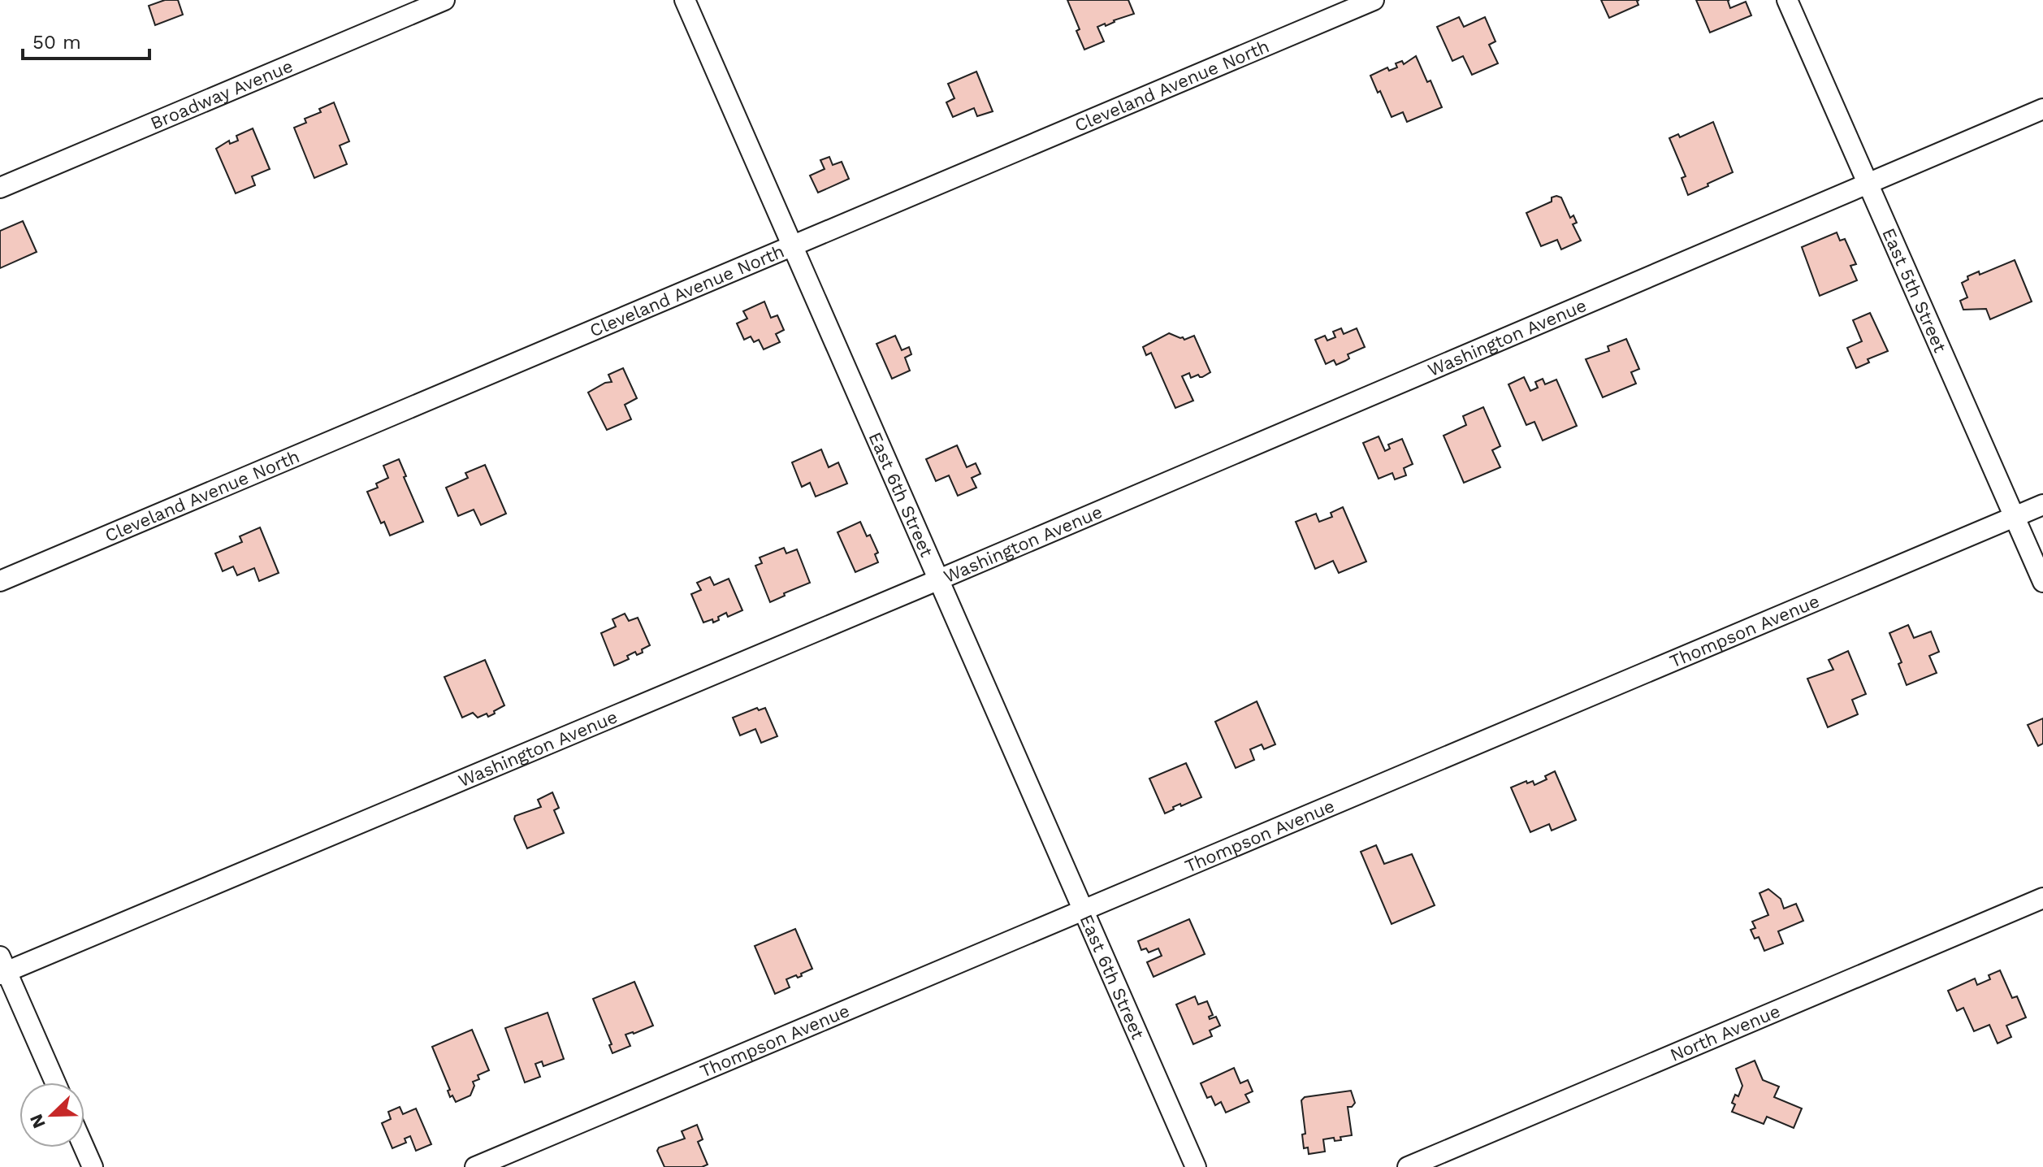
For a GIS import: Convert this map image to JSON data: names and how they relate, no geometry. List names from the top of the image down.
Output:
{
  "streets": {
    "street": [
      "Cleveland Avenue North",
      "Broadway Avenue",
      "East 5th Street",
      "Washington Avenue",
      "East 6th Street",
      "Thompson Avenue",
      "North Avenue"
    ]
  },
  "crossings": [
    ["Cleveland Avenue North", "East 6th Street"],
    ["East 5th Street", "Washington Avenue"],
    ["East 5th Street", "Thompson Avenue"],
    ["Washington Avenue", "East 6th Street"],
    ["East 6th Street", "Thompson Avenue"]
  ],
  "scale_bar": "50 m",
  "north": "bottom left"
}
